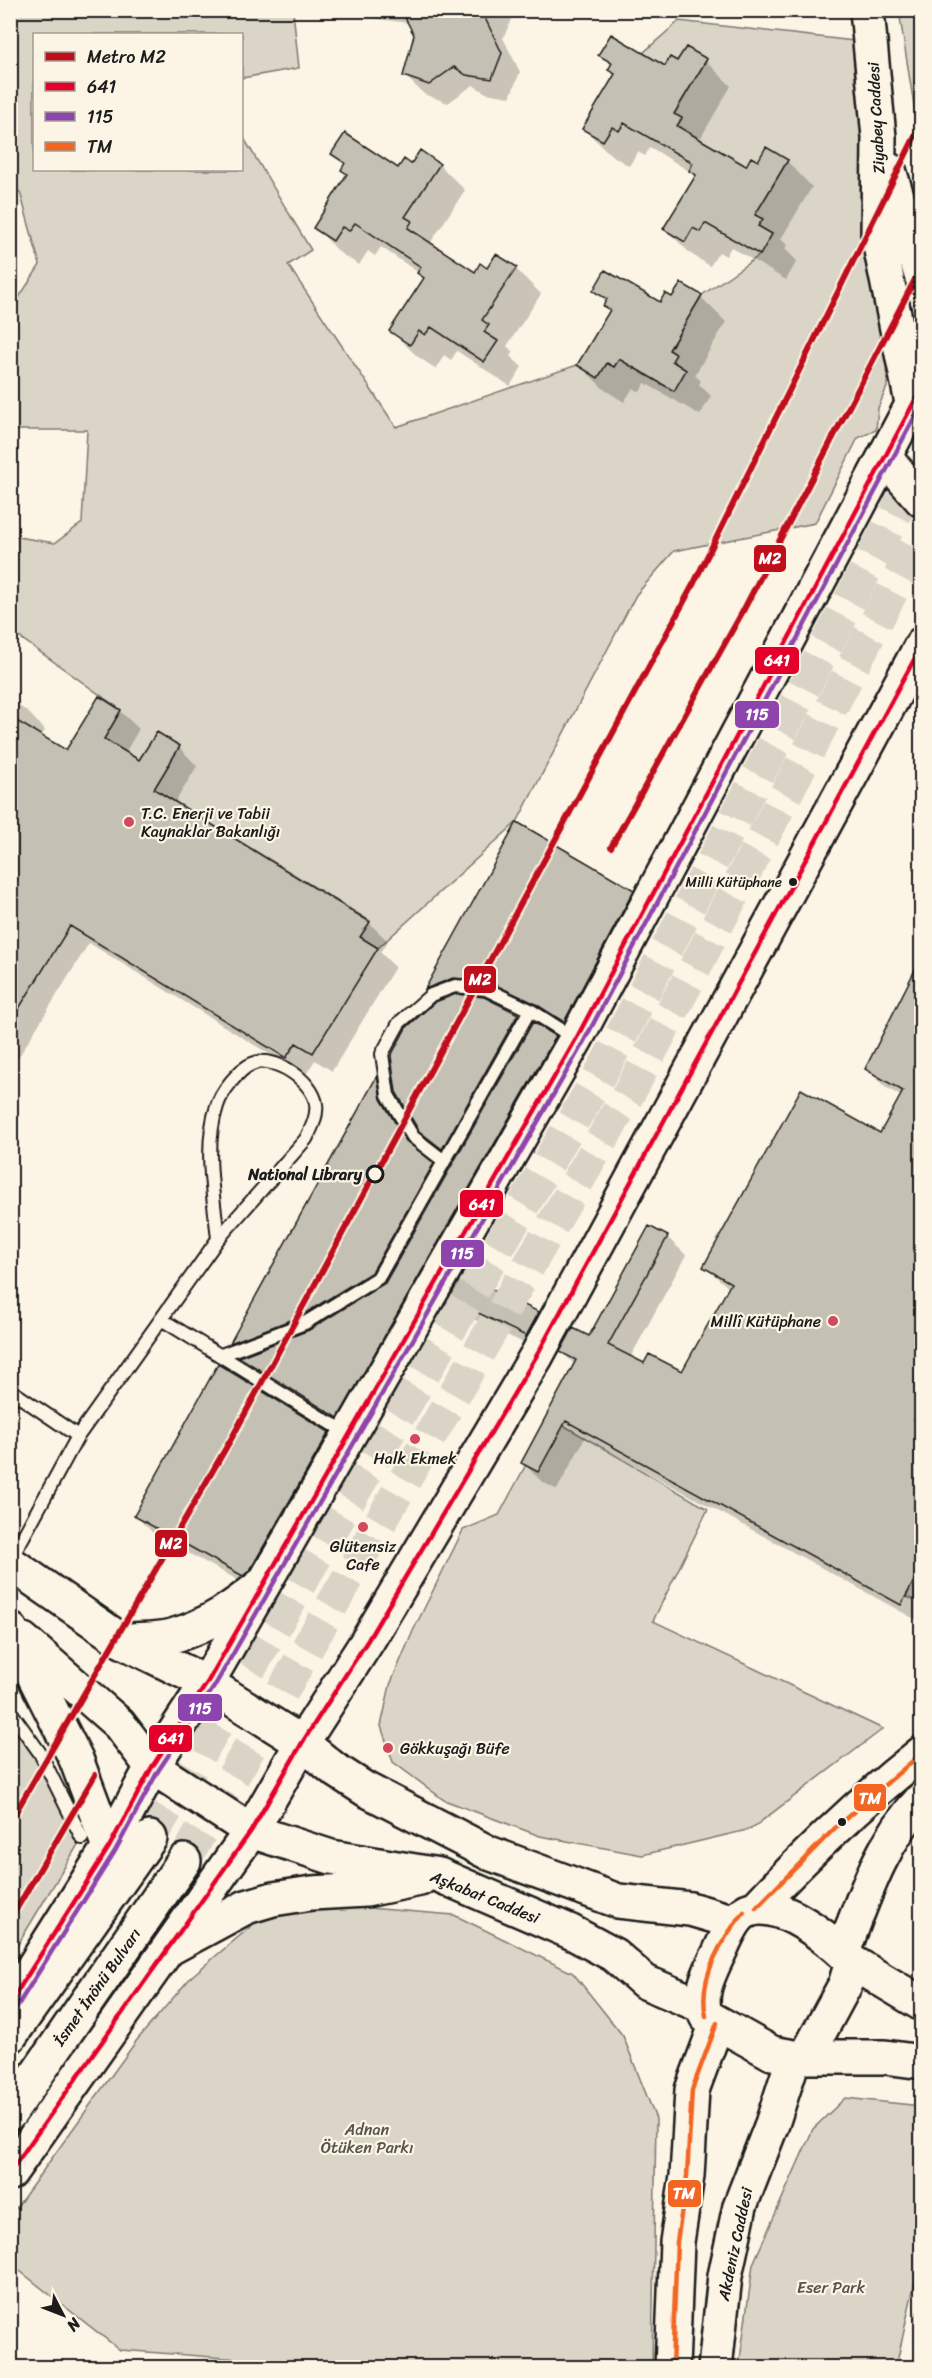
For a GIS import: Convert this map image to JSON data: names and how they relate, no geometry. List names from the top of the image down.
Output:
{
  "streets": {
    "main road": [
      "Ziyabey Caddesi",
      "Aşkabat Caddesi",
      "İsmet İnönü Bulvarı",
      "Akdeniz Caddesi"
    ]
  },
  "crossings": [
    ["Aşkabat Caddesi", "Akdeniz Caddesi"]
  ],
  "parks": ["Adnan Ötüken Parkı", "Eser Park"],
  "places": [
    "T.C. Enerji ve Tabii Kaynaklar Bakanlığı",
    "Milli Kütüphane",
    "National Library",
    "Millî Kütüphane",
    "Halk Ekmek",
    "Glütensiz Cafe",
    "Gökkuşağı Büfe"
  ],
  "lines": [
    "metro line M2",
    "transit line 641",
    "transit line 115",
    "transit line TM"
  ],
  "legend": [
    "Metro M2",
    "641",
    "115",
    "TM"
  ],
  "north": "bottom right"
}
